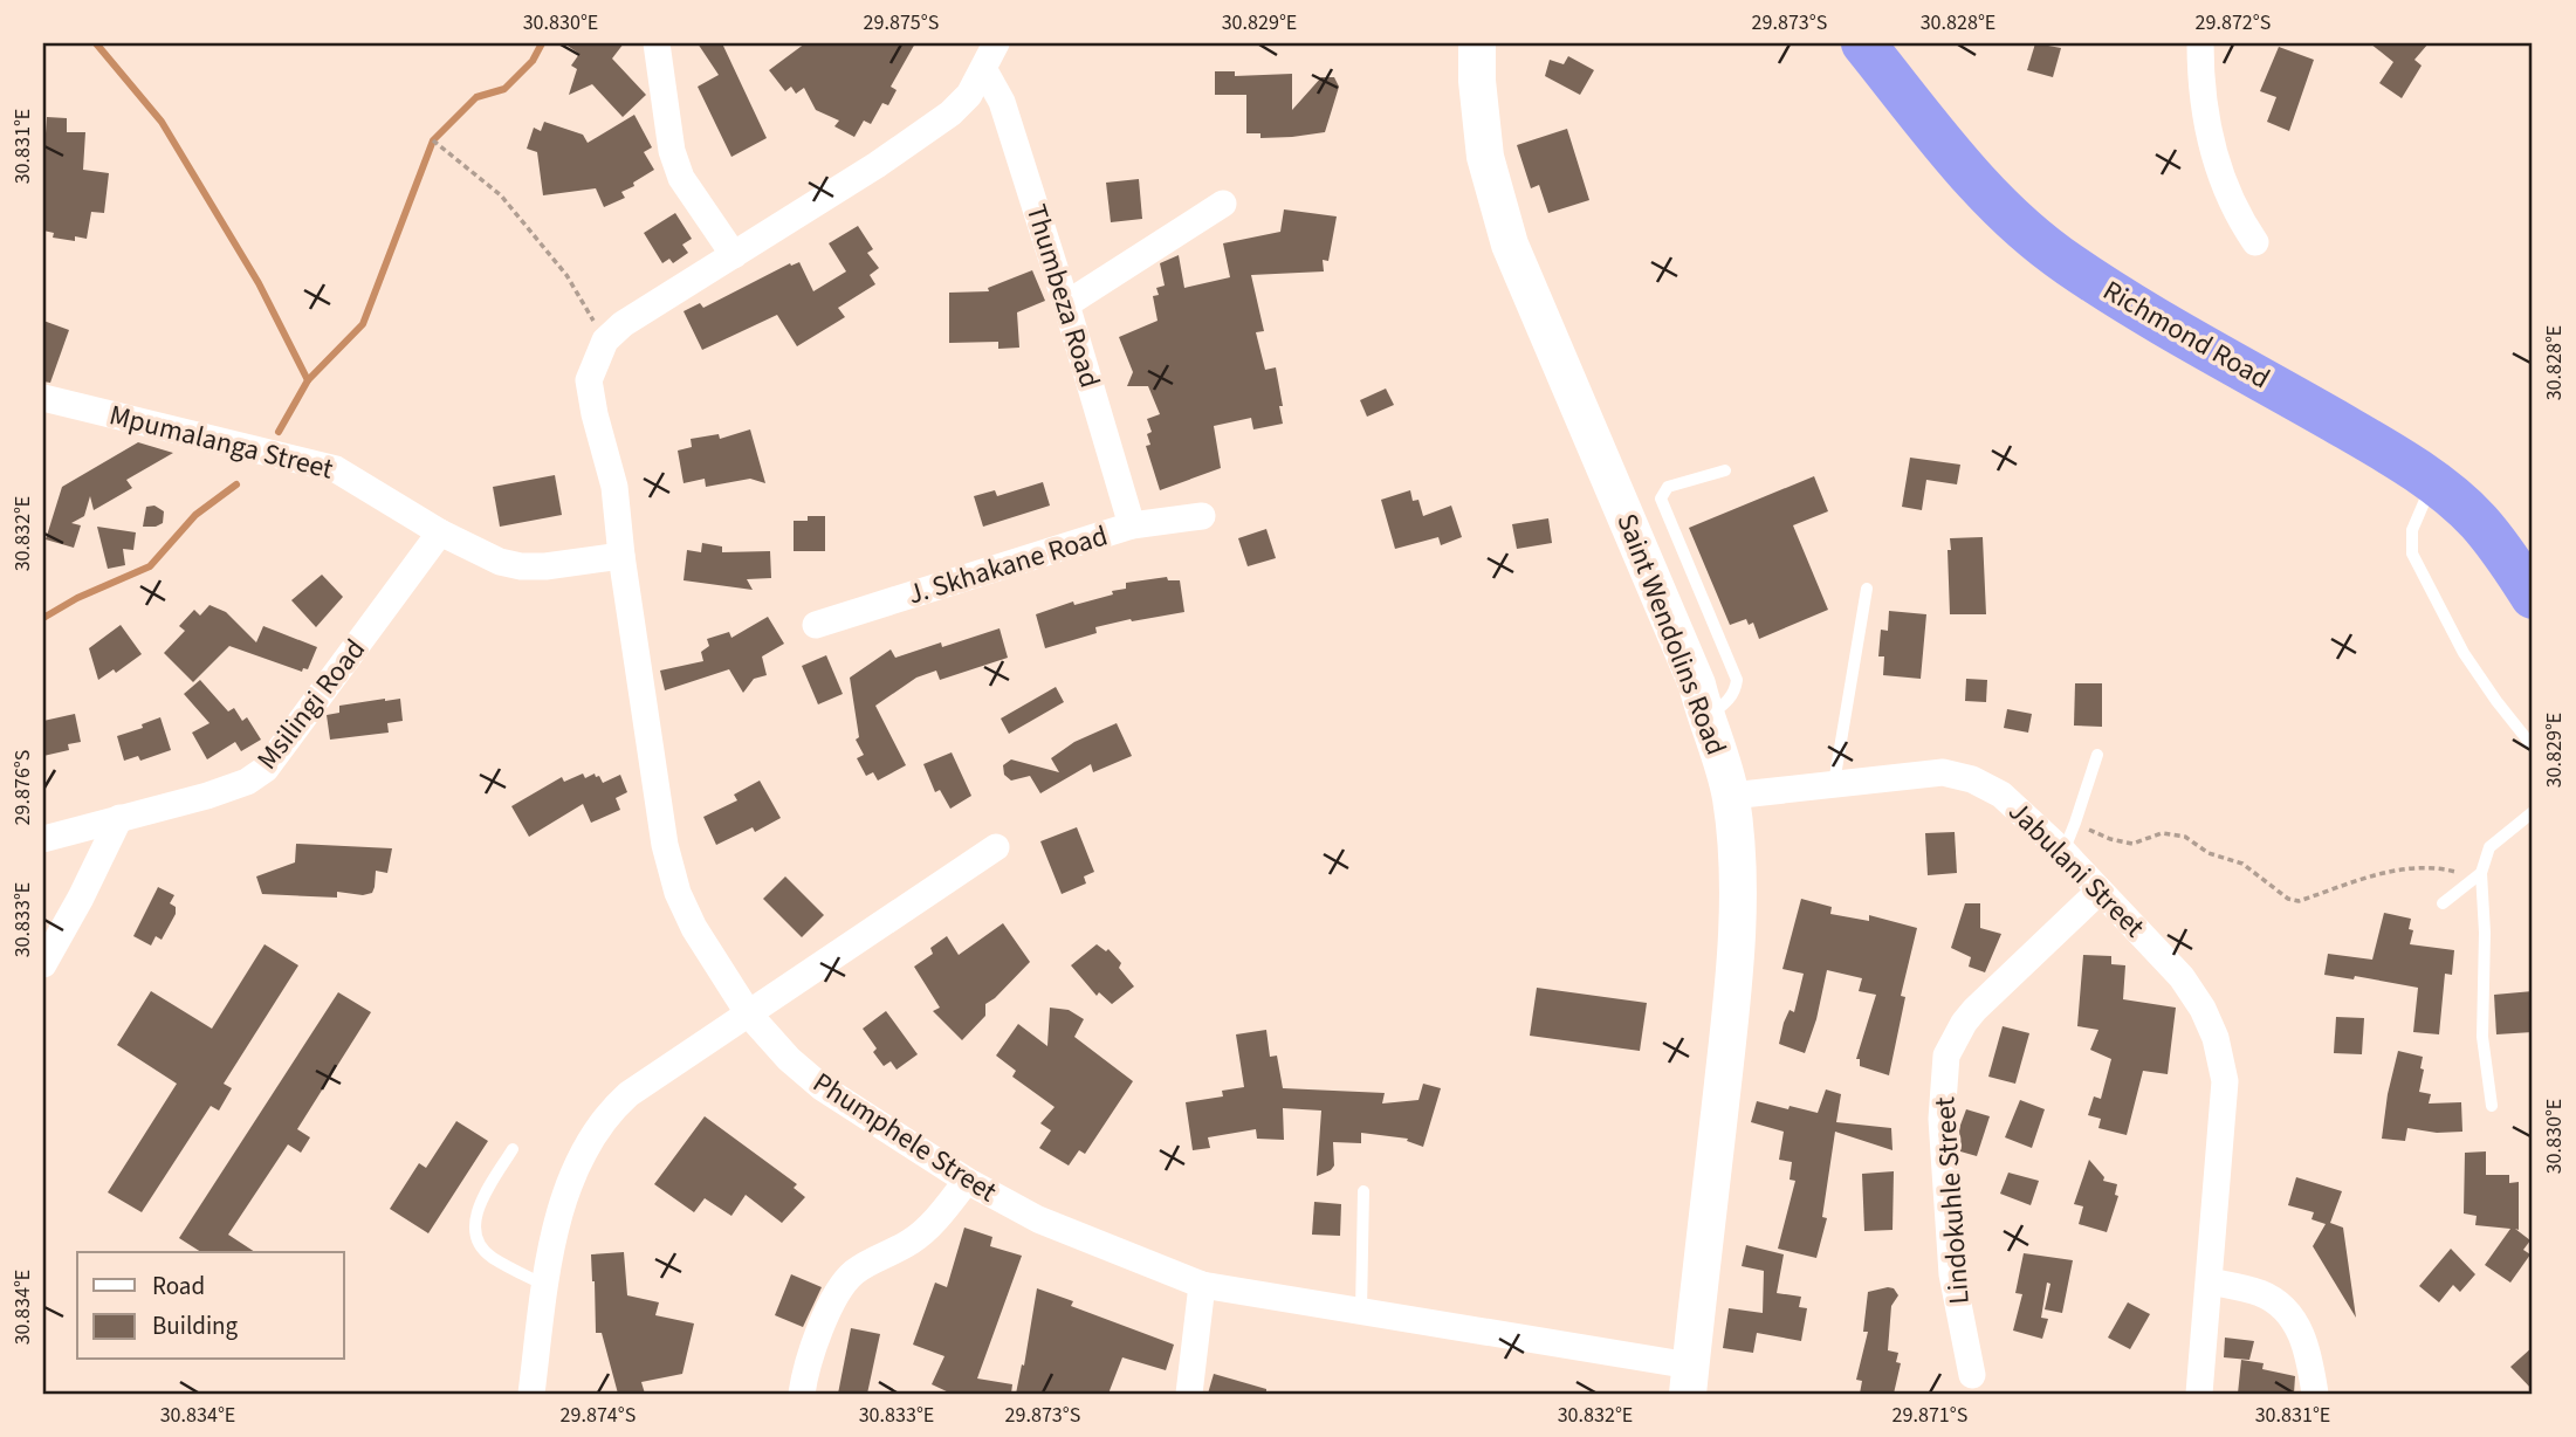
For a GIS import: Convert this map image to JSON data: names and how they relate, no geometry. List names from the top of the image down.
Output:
{
  "streets": {
    "highway": ["Richmond Road"],
    "street": [
      "Thumbeza Road",
      "Mpumalanga Street",
      "J. Skhakane Road",
      "Saint Wendolins Road",
      "Msilingi Road",
      "Jabulani Street",
      "Phumphele Street",
      "Lindokuhle Street"
    ]
  },
  "crossings": [
    ["Thumbeza Road", "J. Skhakane Road"],
    ["Mpumalanga Street", "Msilingi Road"],
    ["Mpumalanga Street", "Phumphele Street"],
    ["Saint Wendolins Road", "Jabulani Street"],
    ["Saint Wendolins Road", "Phumphele Street"],
    ["Jabulani Street", "Lindokuhle Street"]
  ],
  "legend": ["Road", "Building"],
  "coordinates": [
    "30.830°E",
    "29.875°S",
    "30.829°E",
    "29.873°S",
    "30.828°E",
    "29.872°S",
    "30.831°E",
    "30.832°E",
    "29.876°S",
    "30.833°E",
    "30.834°E",
    "29.874°S",
    "29.871°S"
  ]
}
